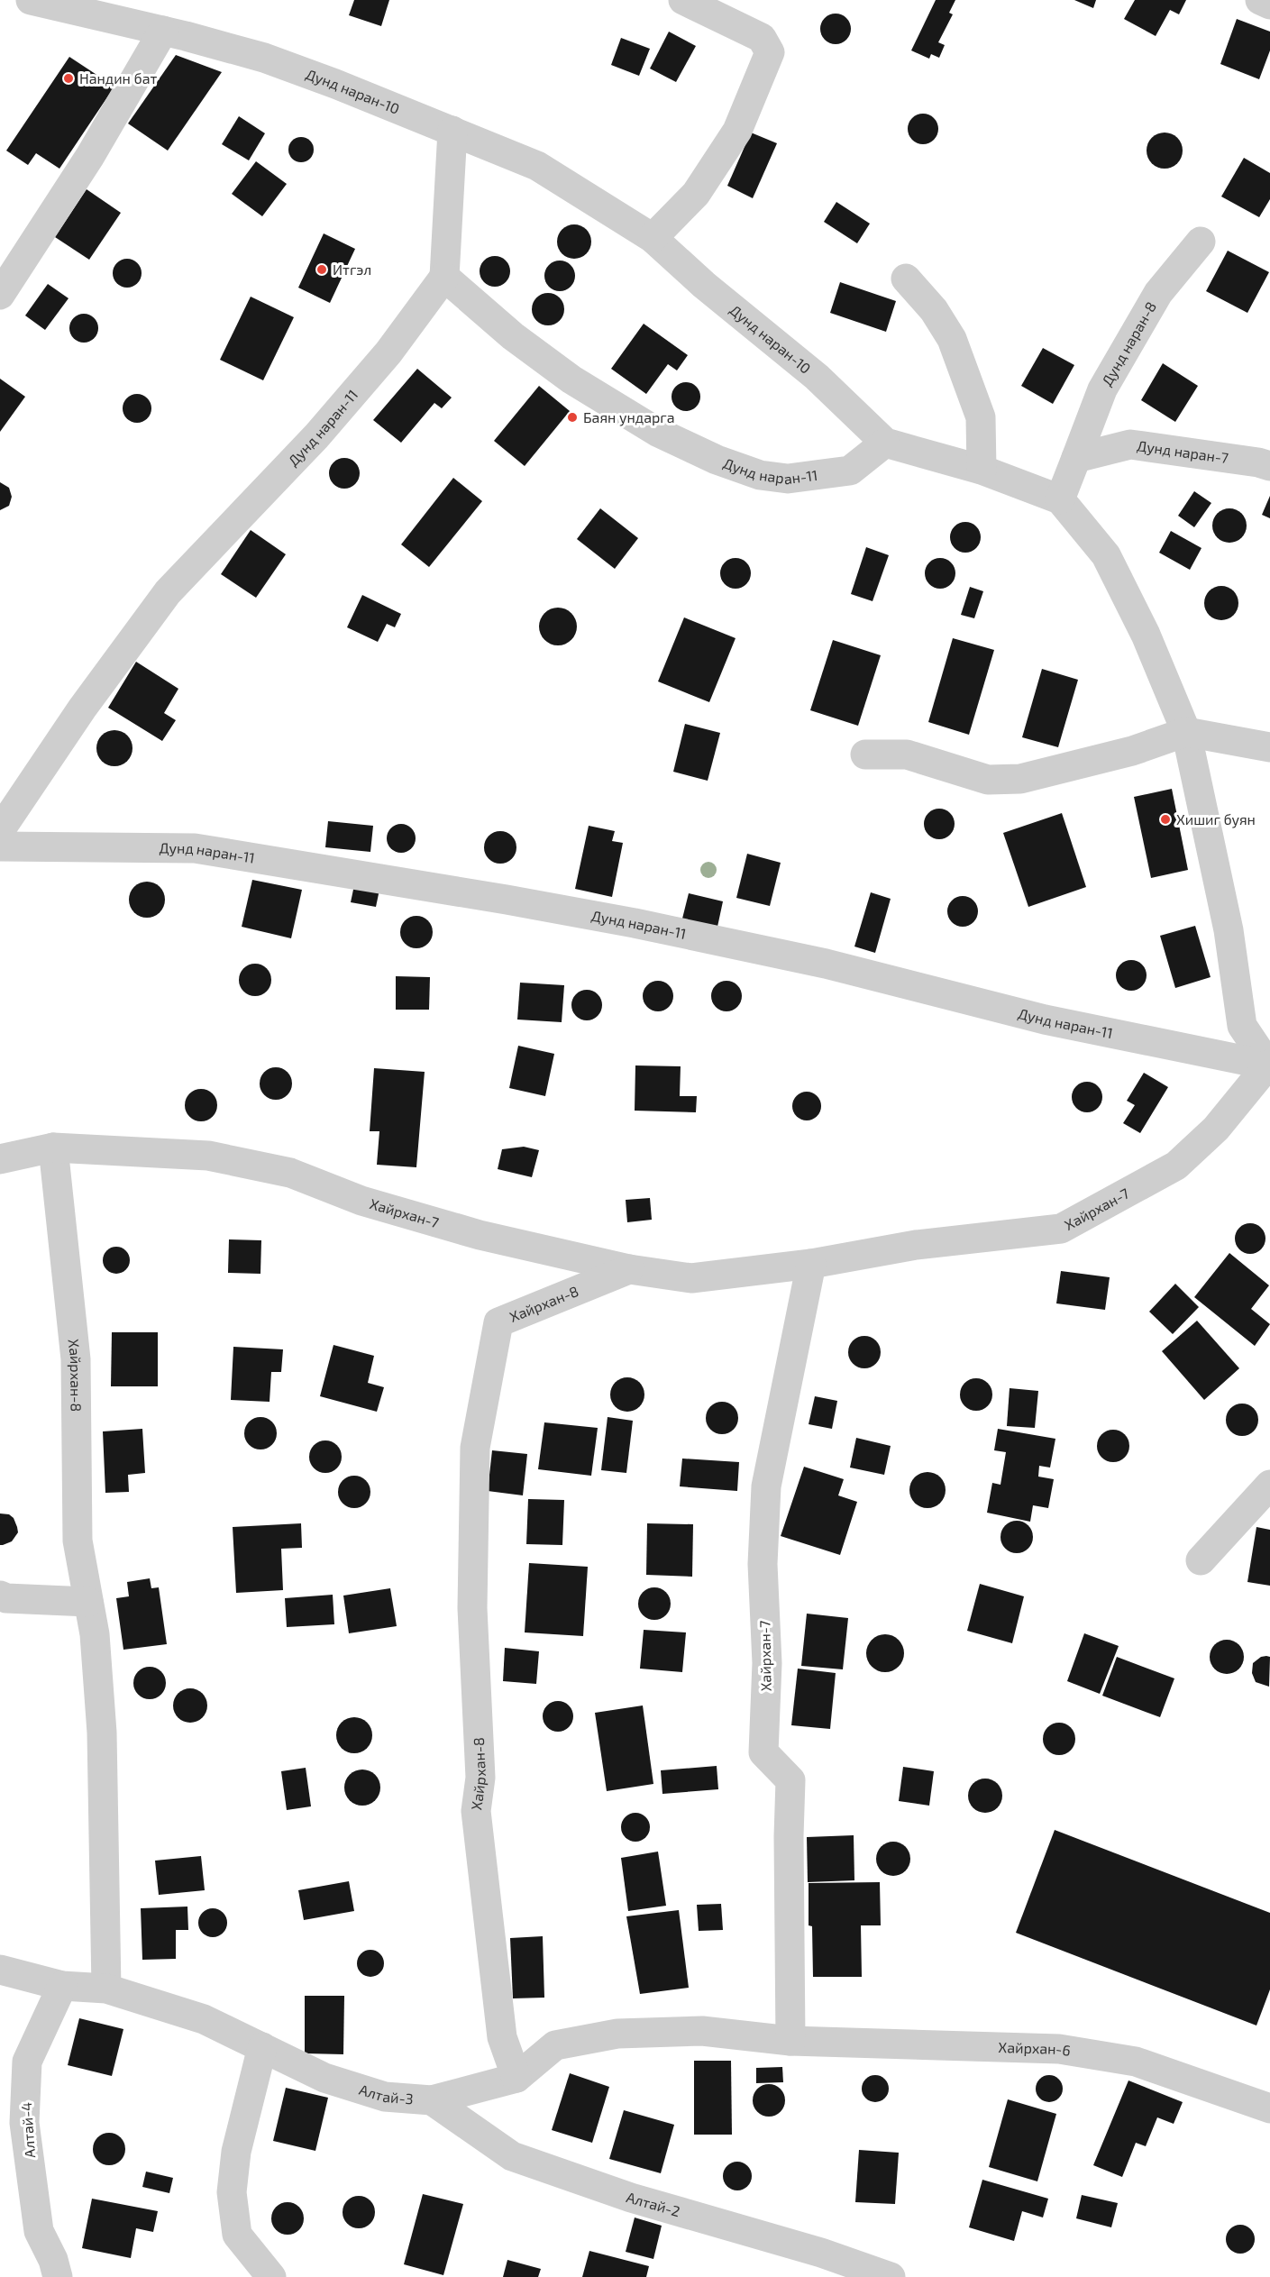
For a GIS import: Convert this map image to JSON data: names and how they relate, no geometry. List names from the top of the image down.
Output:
{
  "streets": {
    "street": [
      "Дунд наран-10",
      "Дунд наран-8",
      "Дунд наран-11",
      "Дунд наран-7",
      "Хайрхан-7",
      "Хайрхан-8",
      "Хайрхан-6",
      "Алтай-3",
      "Алтай-4",
      "Алтай-2"
    ]
  },
  "crossings": [
    ["Дунд наран-10", "Дунд наран-11"],
    ["Дунд наран-8", "Дунд наран-7"],
    ["Дунд наран-11", "Хайрхан-7"],
    ["Хайрхан-7", "Хайрхан-8"],
    ["Хайрхан-7", "Хайрхан-6"],
    ["Хайрхан-8", "Алтай-3"],
    ["Алтай-3", "Алтай-4"],
    ["Алтай-3", "Алтай-2"]
  ],
  "places": [
    "Нандин бат",
    "Итгэл",
    "Баян ундарга",
    "Хишиг буян"
  ]
}
